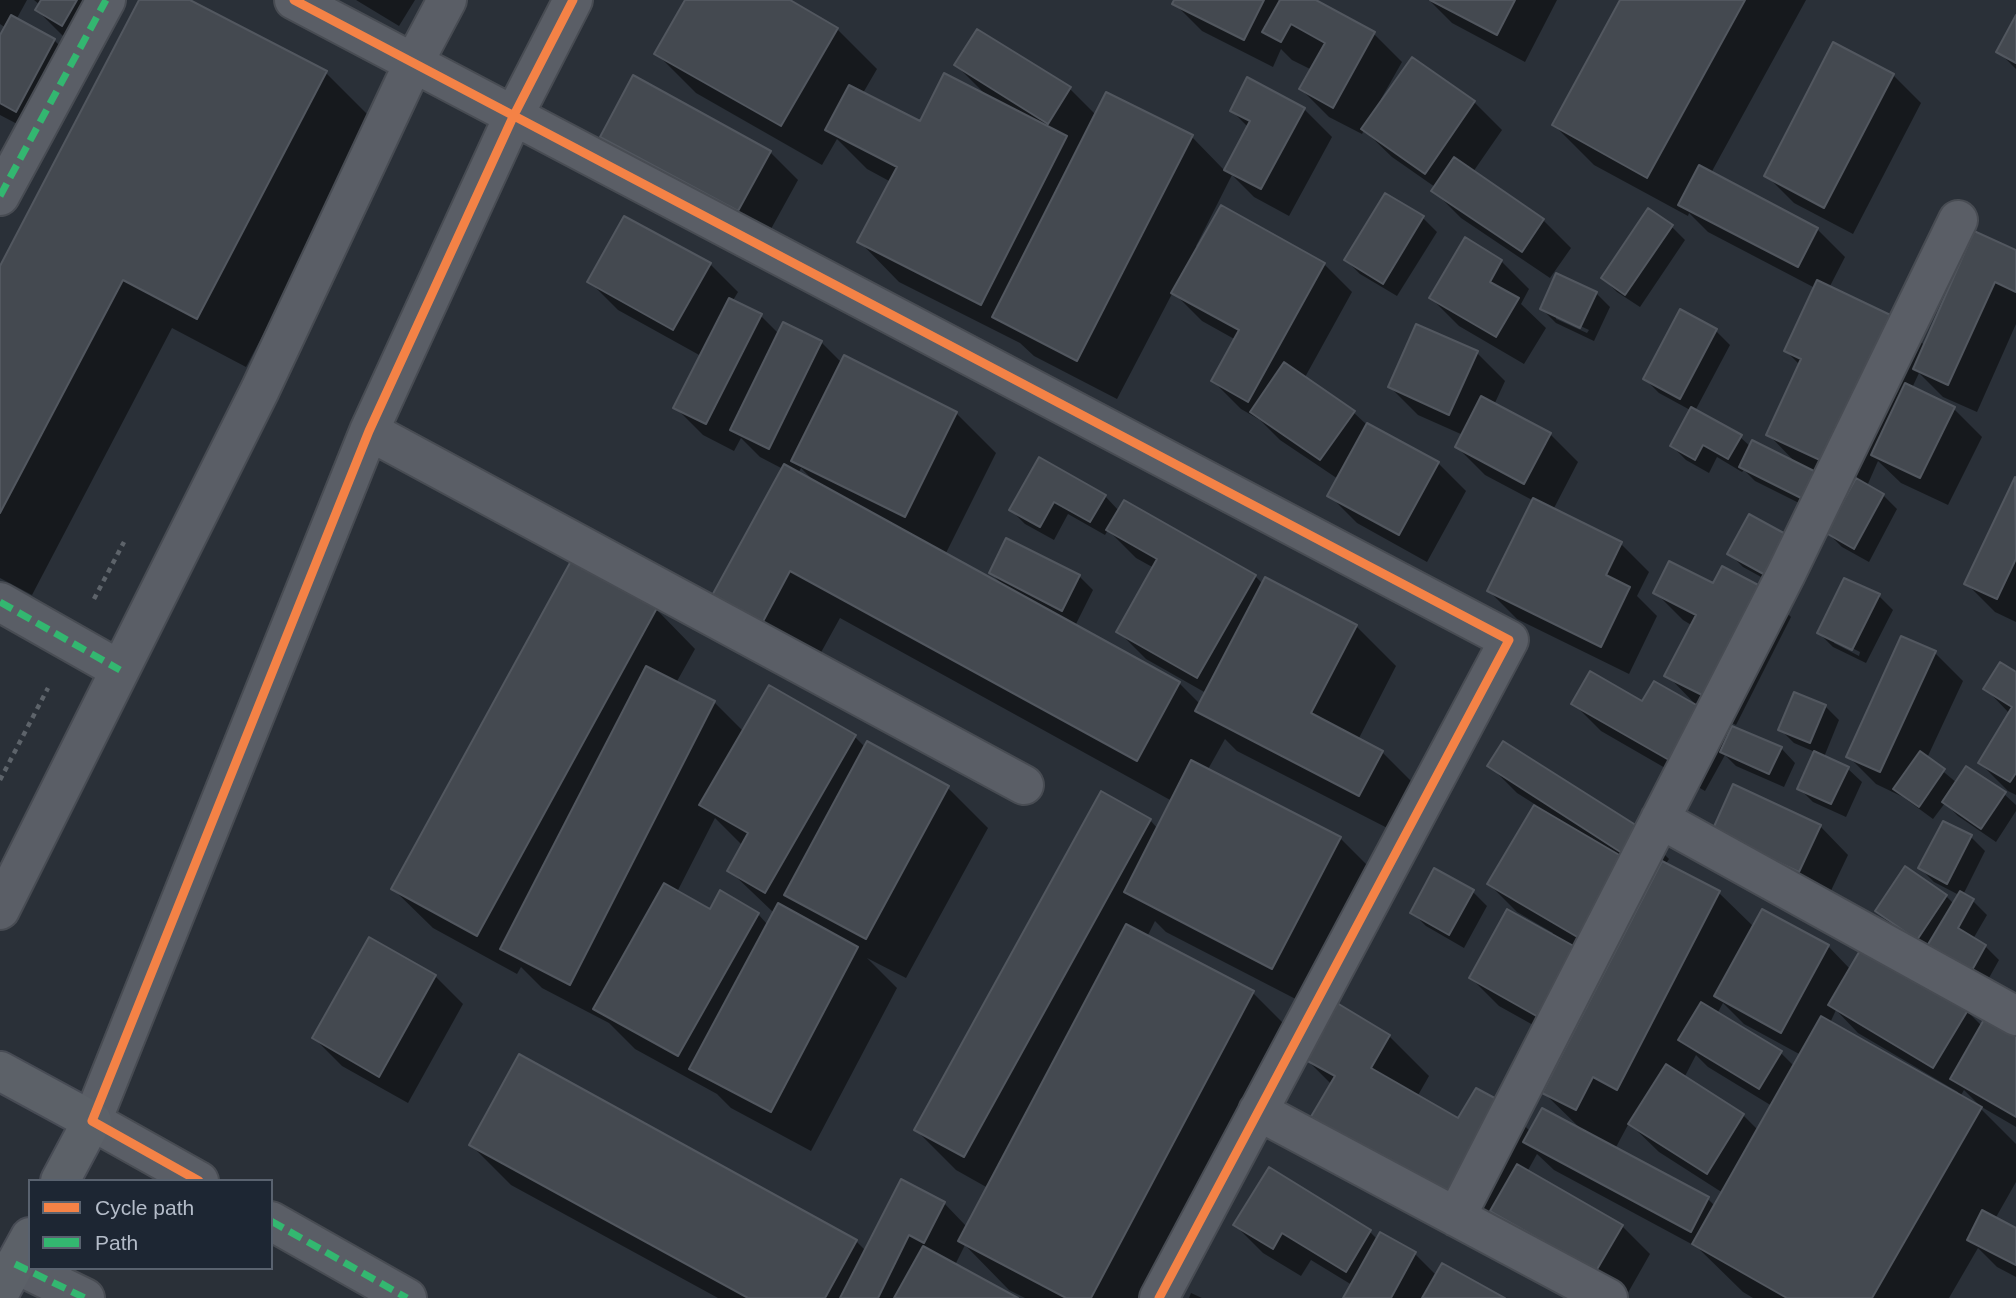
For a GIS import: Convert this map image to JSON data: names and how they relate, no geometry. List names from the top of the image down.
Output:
{
  "legend": ["Cycle path", "Path"]
}
